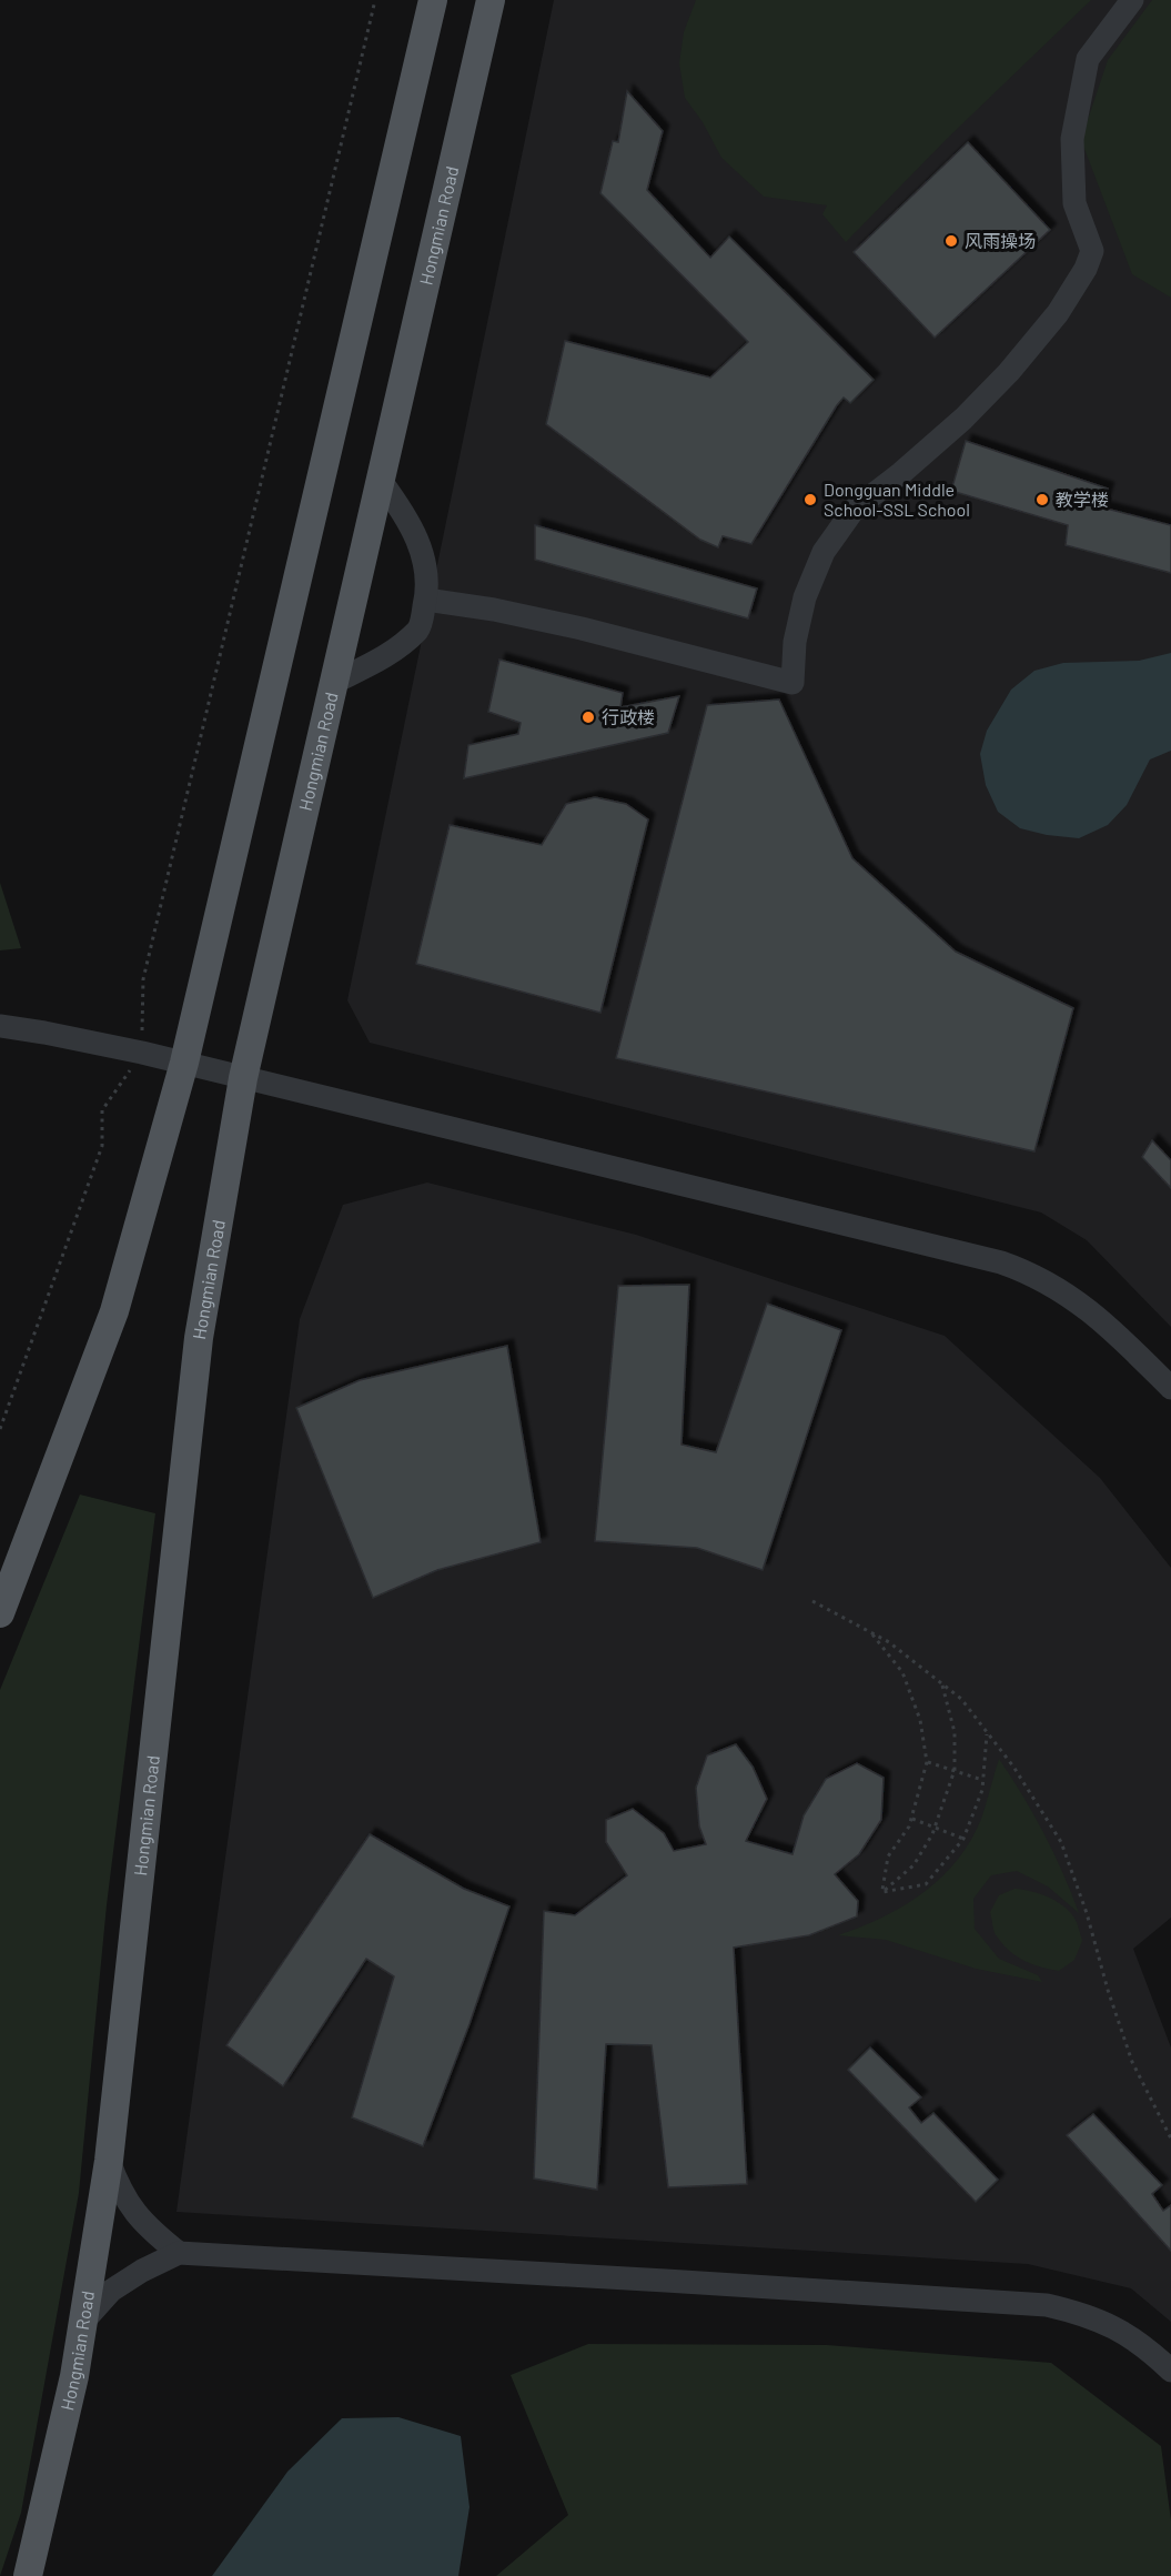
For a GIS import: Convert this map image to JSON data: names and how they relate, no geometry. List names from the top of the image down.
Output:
{
  "streets": {
    "main road": ["Hongmian Road"]
  },
  "places": [
    "风雨操场",
    "Dongguan Middle School-SSL School",
    "教学楼",
    "行政楼"
  ]
}
